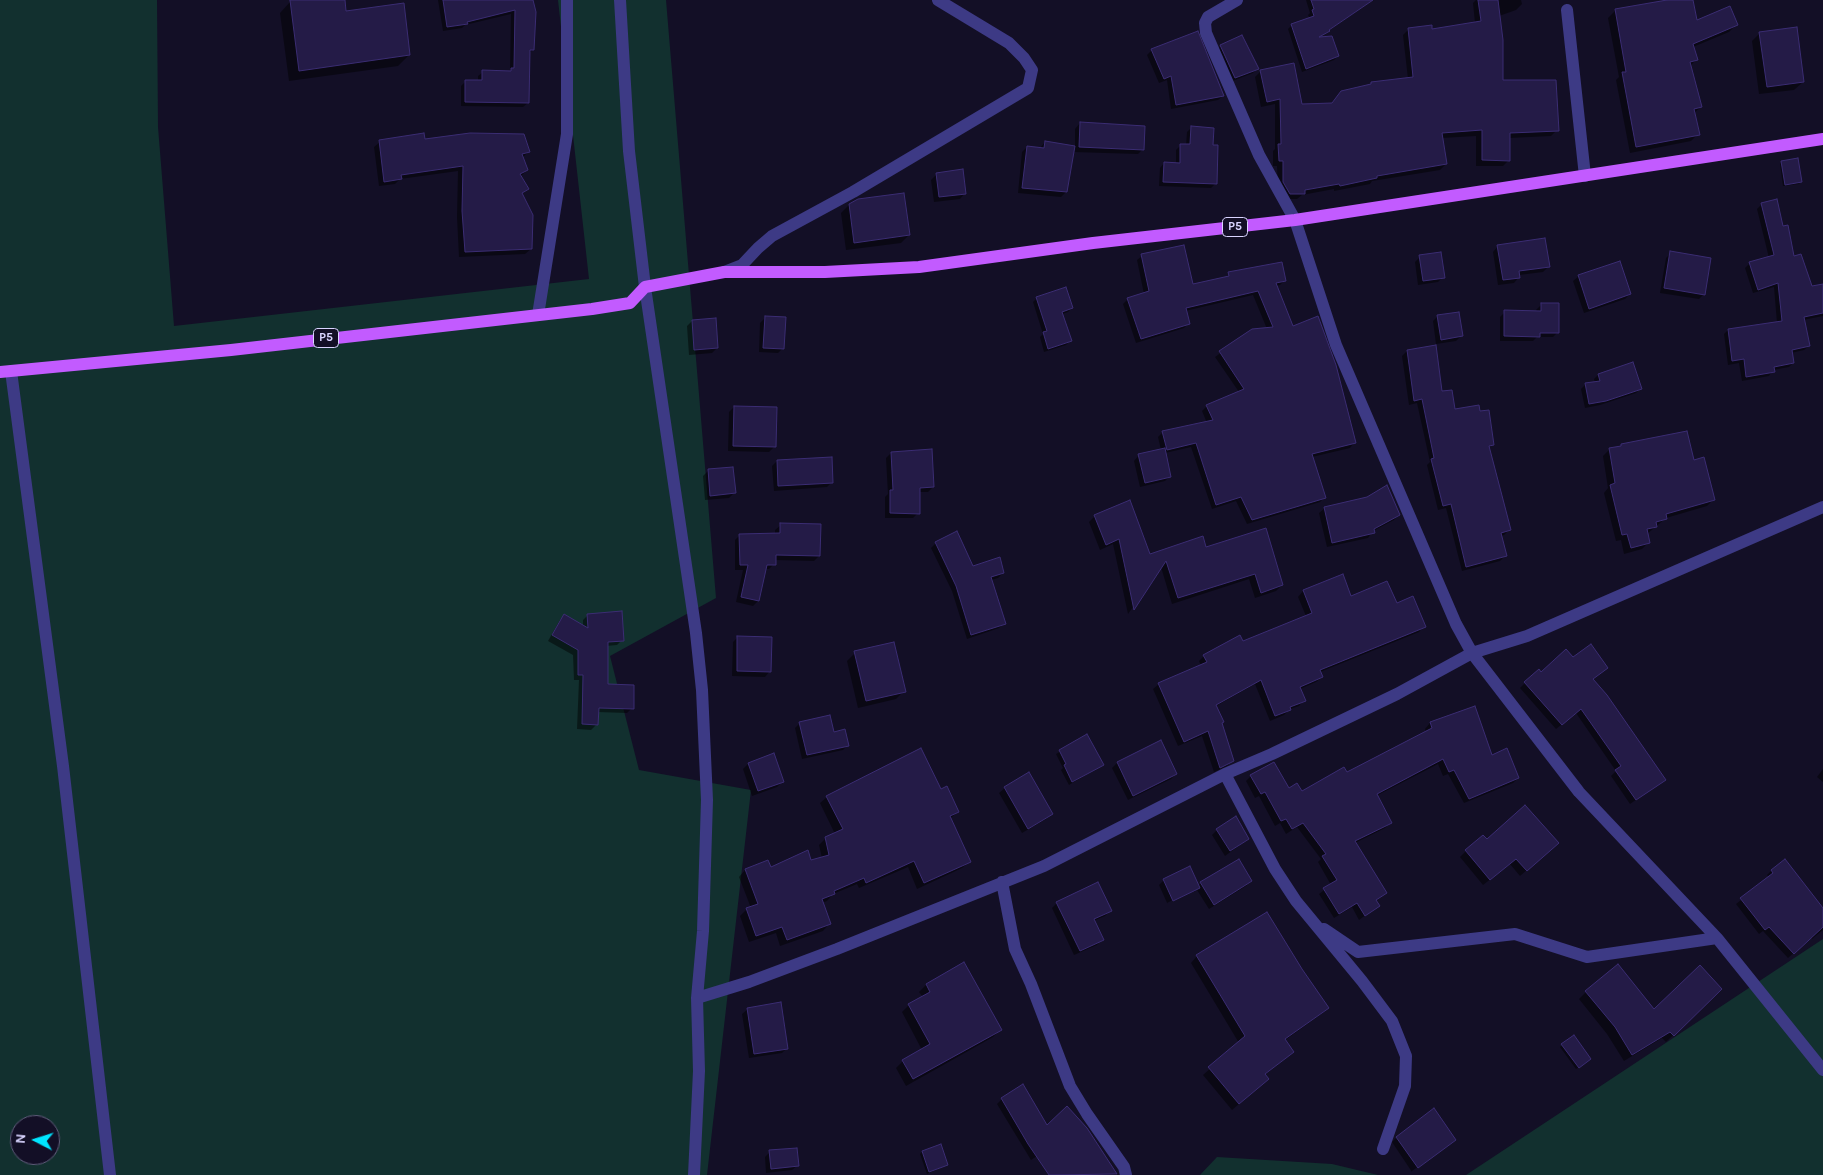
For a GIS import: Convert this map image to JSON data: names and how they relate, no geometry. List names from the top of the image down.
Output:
{
  "streets": {
    "main road": ["P5"]
  },
  "north": "left"
}
